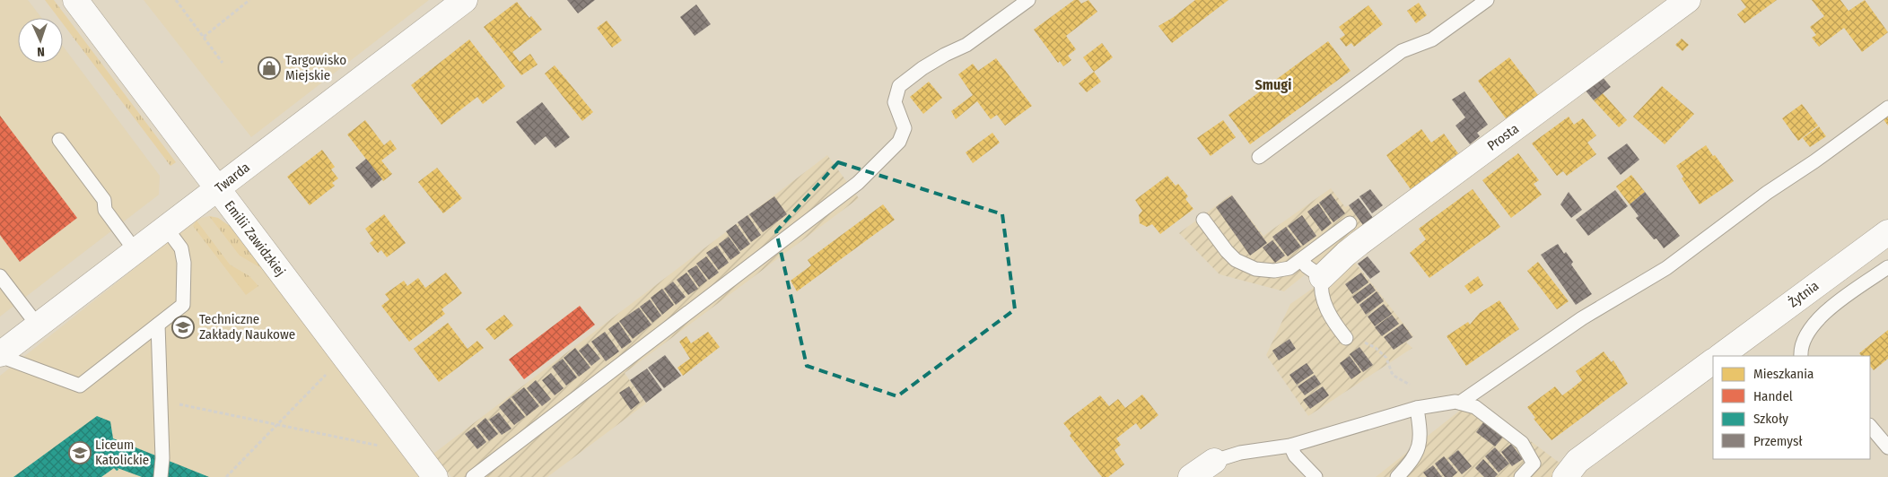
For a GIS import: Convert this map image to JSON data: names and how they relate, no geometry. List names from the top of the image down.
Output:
{
  "streets": {
    "street": [
      "Prosta",
      "Twarda",
      "Emilii Zawidzkiej",
      "Żytnia"
    ]
  },
  "crossings": [
    ["Twarda", "Emilii Zawidzkiej"]
  ],
  "districts": ["Smugi"],
  "places": {
    "shop": ["Targowisko Miejskie"],
    "school or university": ["Techniczne Zakłady Naukowe", "Liceum Katolickie"]
  },
  "legend": [
    "Mieszkania",
    "Handel",
    "Szkoły",
    "Przemysł"
  ],
  "north": "bottom"
}
